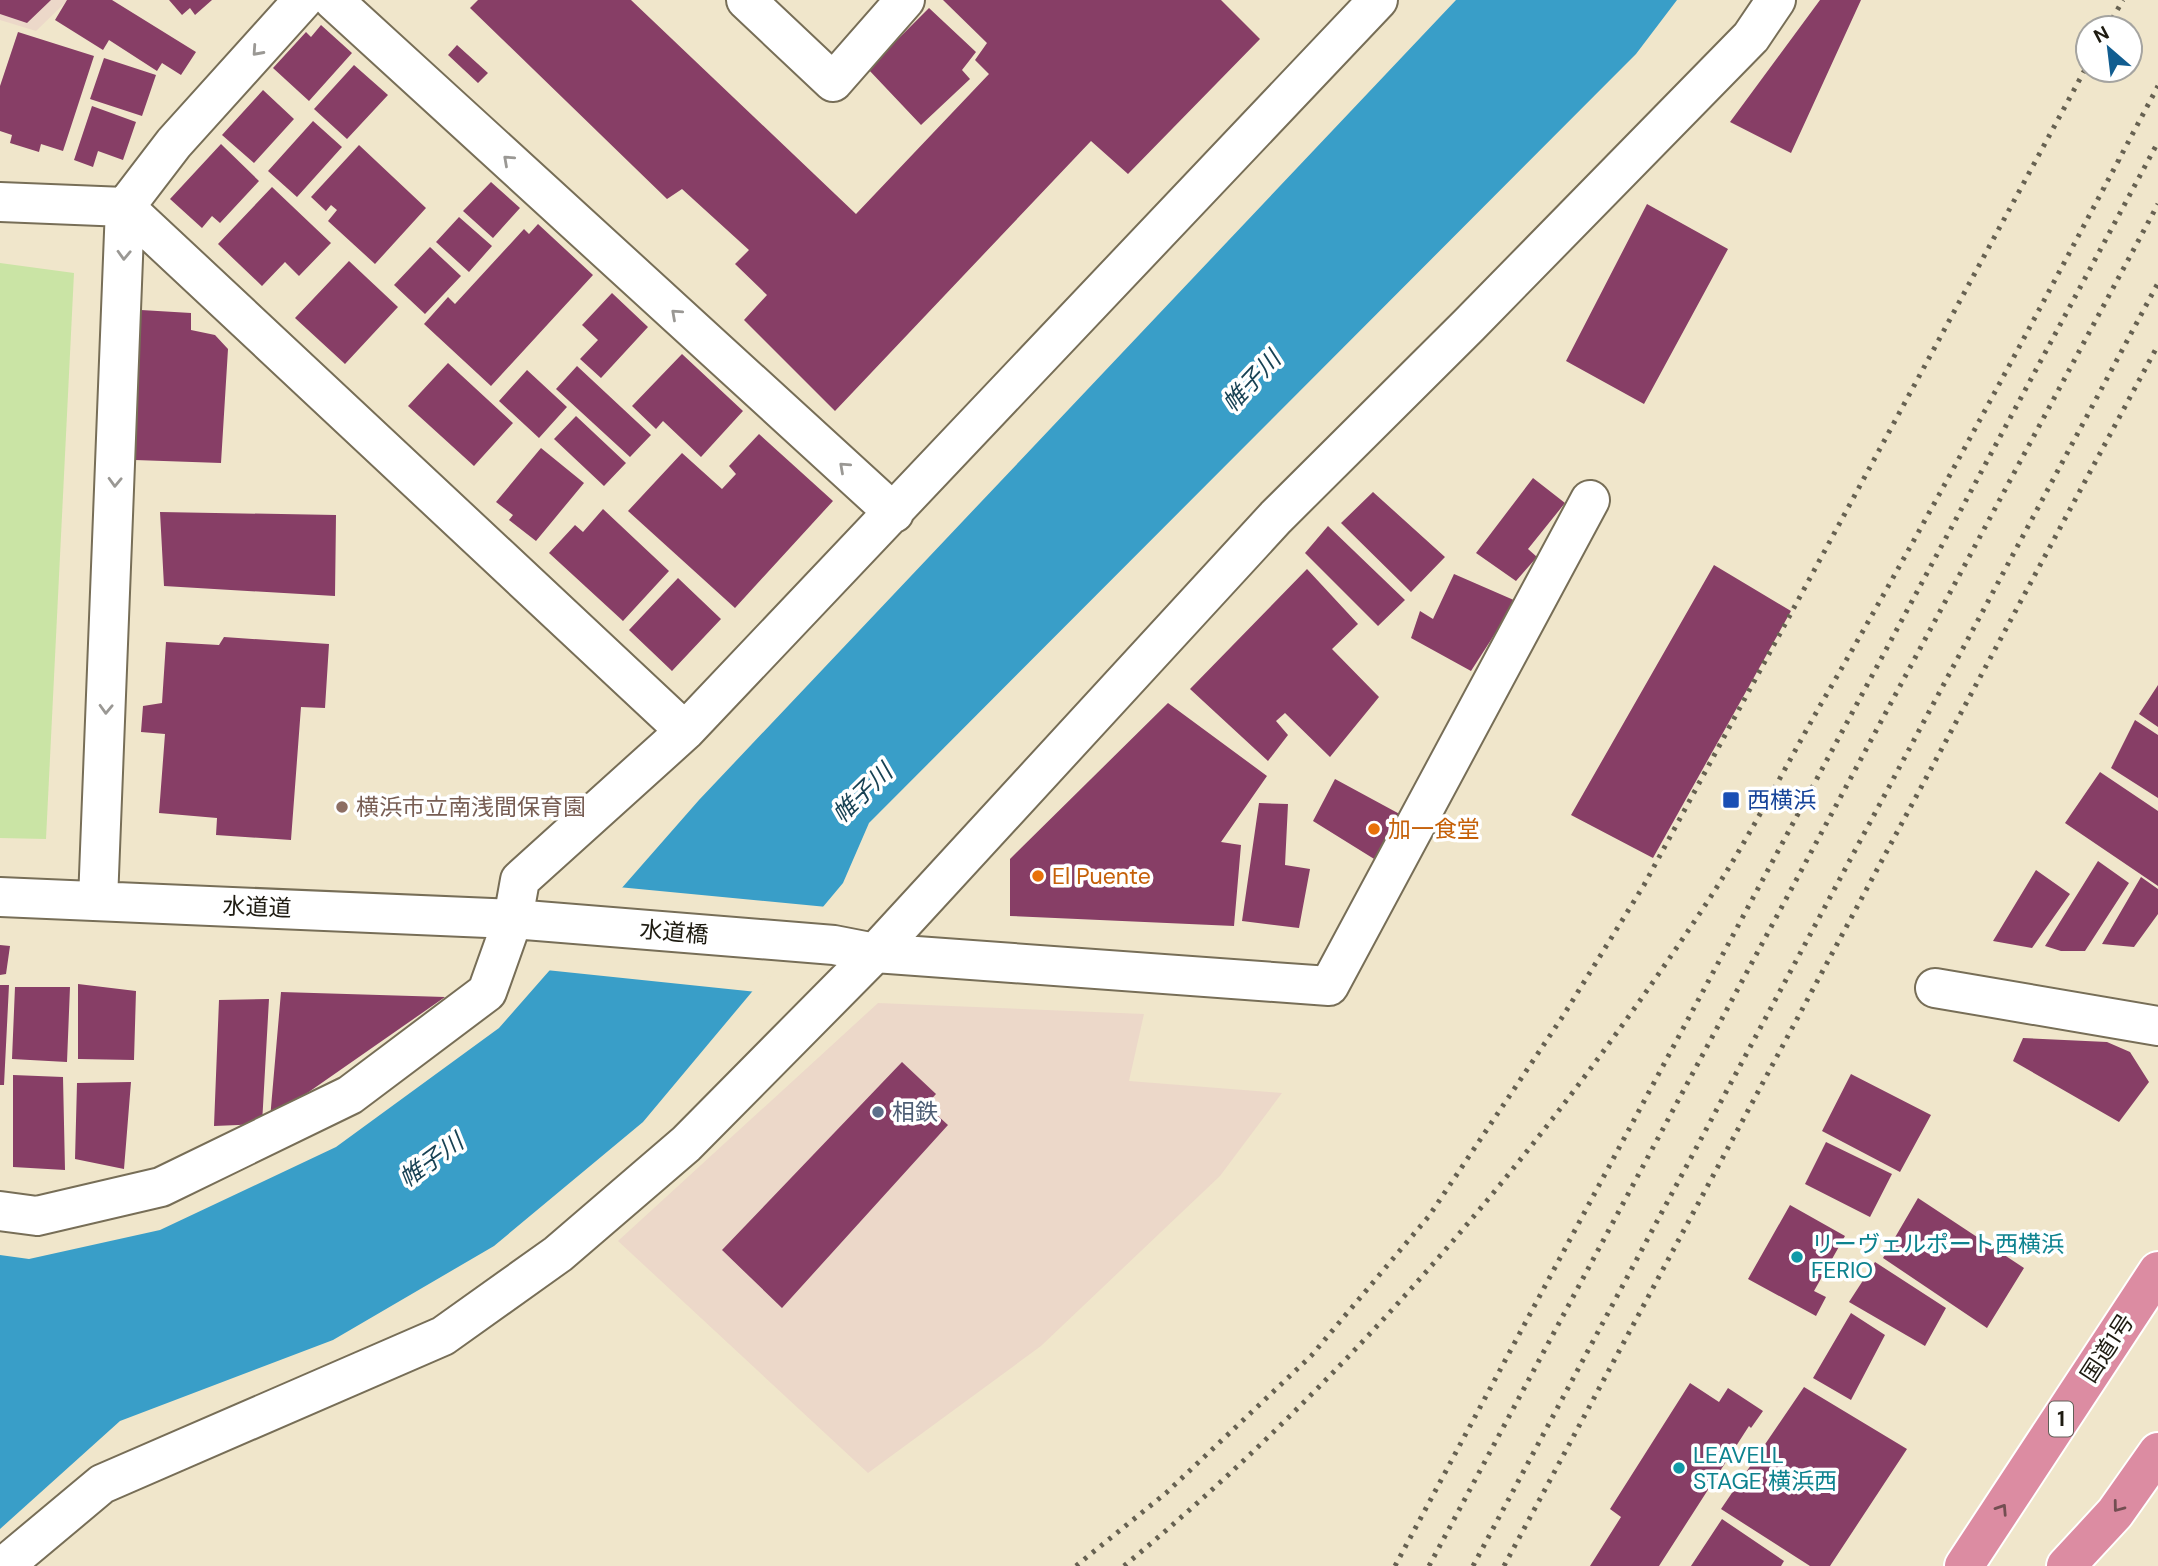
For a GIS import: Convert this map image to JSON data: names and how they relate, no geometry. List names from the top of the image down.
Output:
{
  "streets": {
    "highway": ["国道1号", "1"],
    "street": ["水道道", "水道橋"]
  },
  "crossings": [
    ["水道道", "水道橋"]
  ],
  "water": ["帷子川"],
  "places": {
    "transit": ["西横浜"],
    "other": [
      "横浜市立南浅間保育園",
      "加一食堂",
      "El Puente",
      "相鉄",
      "リーヴェルポート西横浜 FERIO",
      "LEAVELL STAGE 横浜西"
    ]
  },
  "north": "top left"
}
